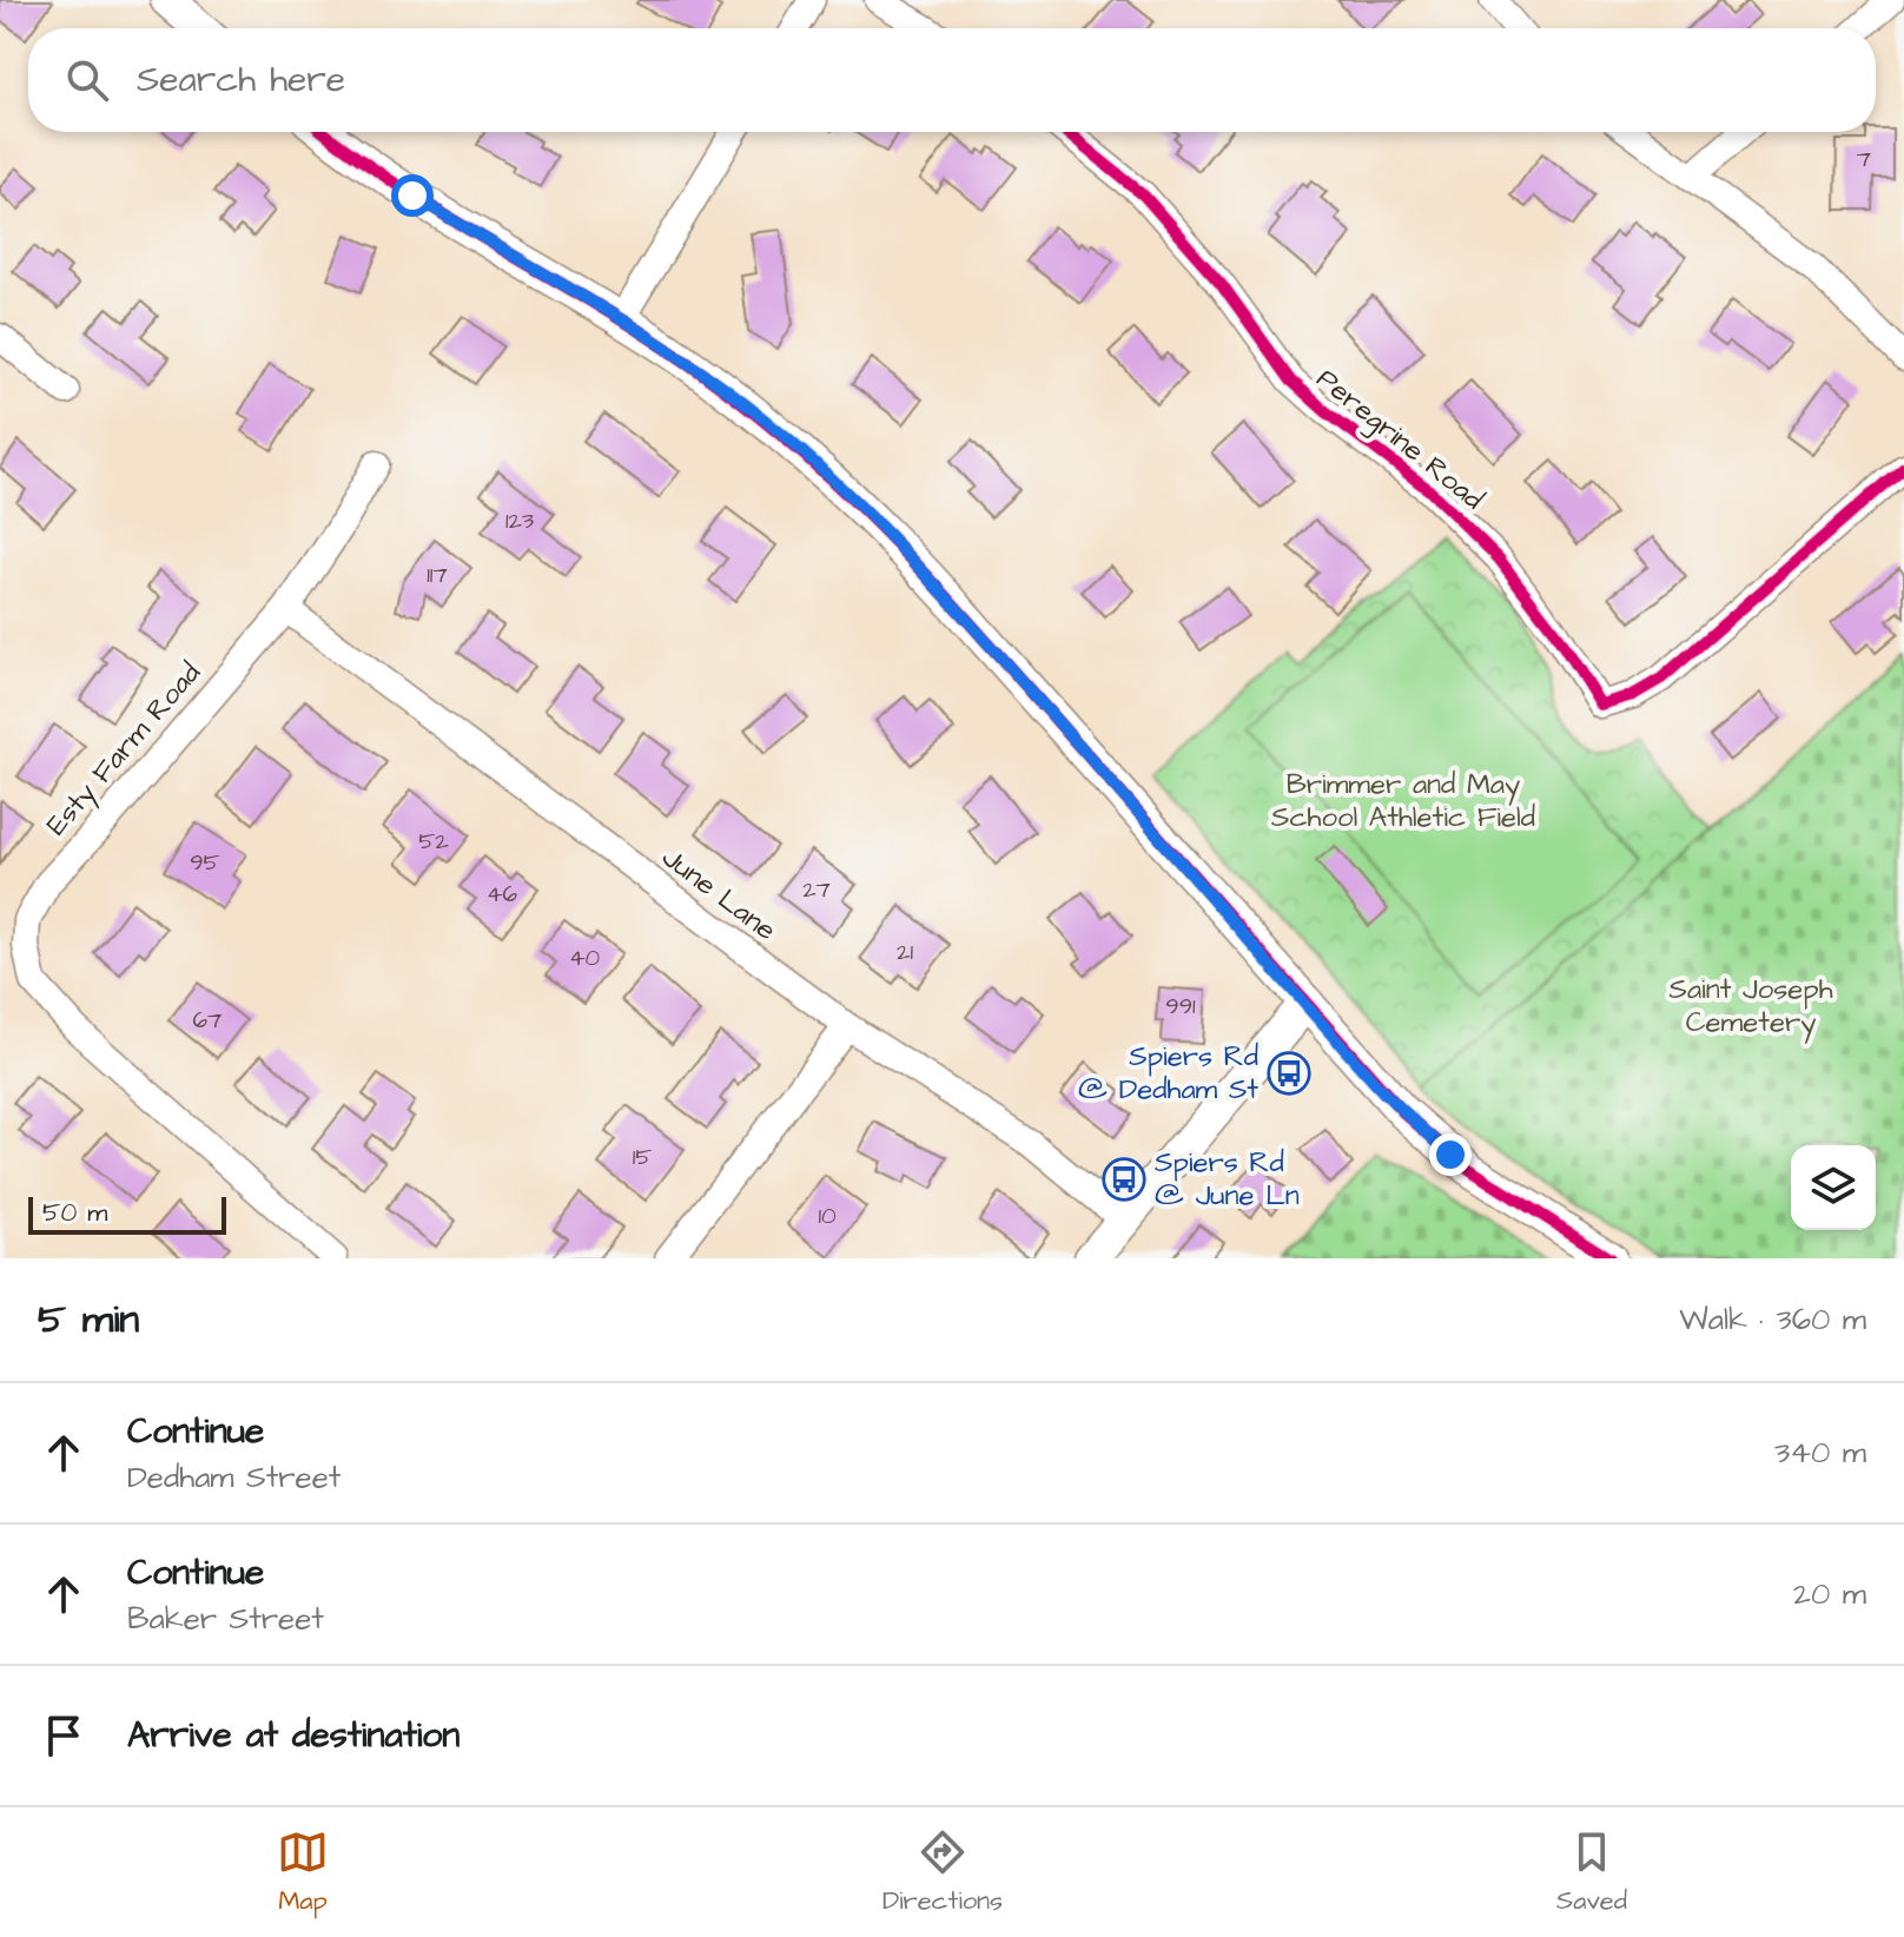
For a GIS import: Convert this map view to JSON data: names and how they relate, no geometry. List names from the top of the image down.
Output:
{
  "streets": {
    "street": ["Peregrine Road", "Esty Farm Road", "June Lane"]
  },
  "crossings": [
    ["Esty Farm Road", "June Lane"]
  ],
  "parks": ["Brimmer and May School Athletic Field", "Saint Joseph Cemetery"],
  "places": {
    "bus stop": ["Spiers Rd @ Dedham St", "Spiers Rd @ June Ln"]
  },
  "house_numbers": [
    "7",
    "123",
    "117",
    "52",
    "95",
    "27",
    "46",
    "21",
    "40",
    "991",
    "67",
    "15",
    "10"
  ],
  "scale_bar": "50 m",
  "page": {
    "search": "Search here",
    "scale": "50 m",
    "heading": ["5 min", "Walk · 360 m"],
    "list": [
      ["Continue", "Dedham Street", "340 m"],
      ["Continue", "Baker Street", "20 m"],
      "Arrive at destination"
    ],
    "nav": ["Map", "Directions", "Saved"]
  }
}
